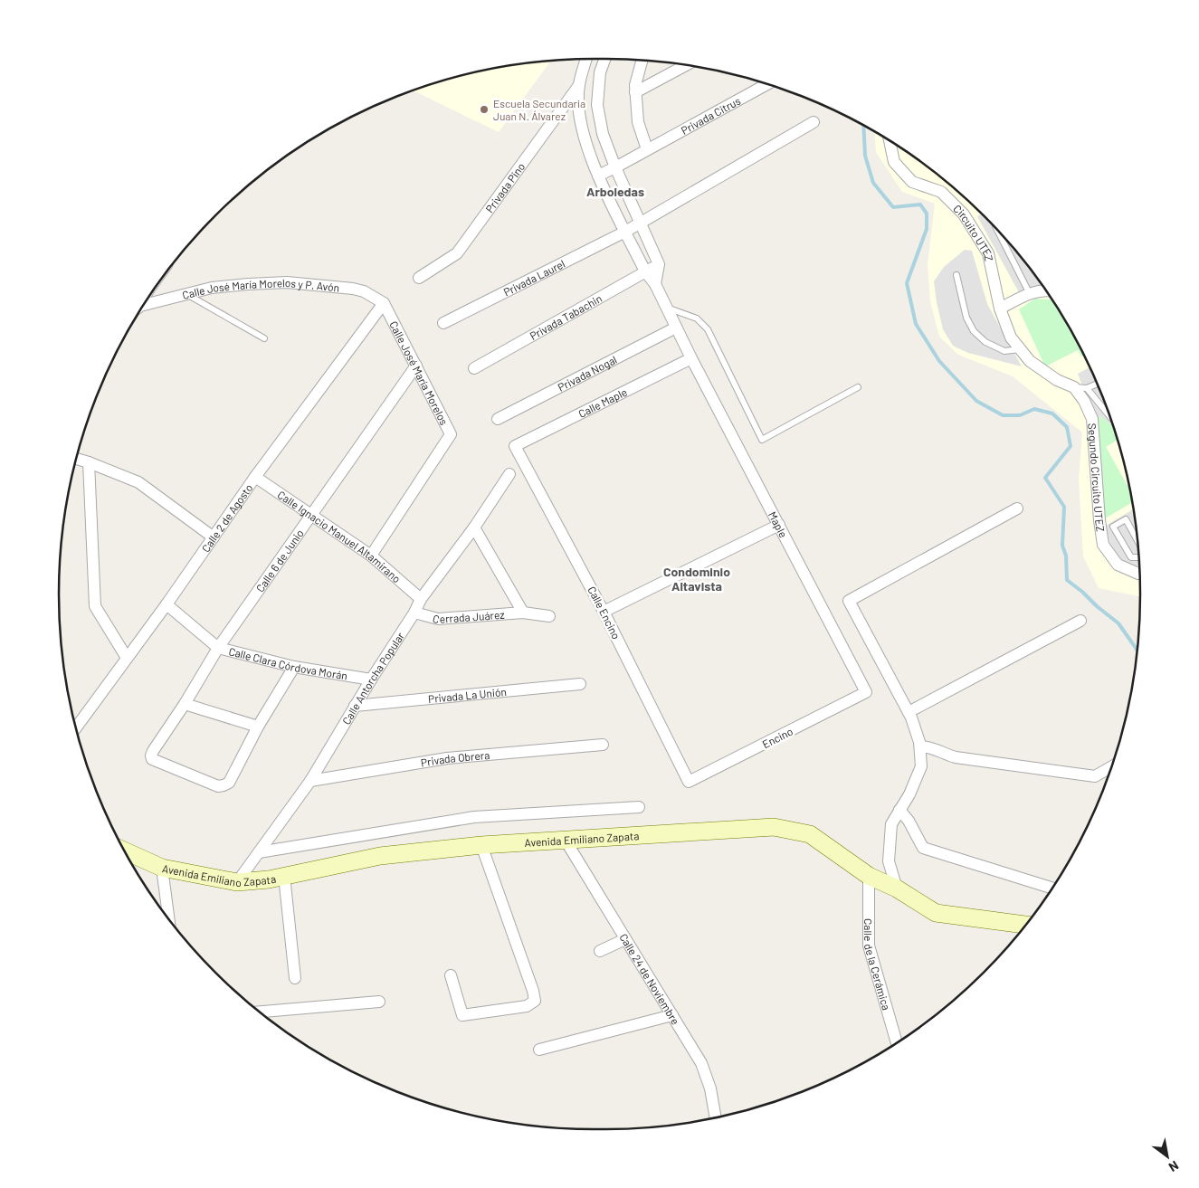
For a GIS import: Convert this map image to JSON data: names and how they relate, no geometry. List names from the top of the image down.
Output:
{
  "streets": {
    "main road": ["Avenida Emiliano Zapata"],
    "street": [
      "Privada Citrus",
      "Privada Pino",
      "Circuito UTEZ",
      "Privada Laurel",
      "Calle José María Morelos y P. Avón",
      "Privada Tabachin",
      "Calle José María Morelos",
      "Privada Nogal",
      "Calle Maple",
      "Segundo Circuito UTEZ",
      "Calle 2 de Agosto",
      "Maple",
      "Calle Ignacio Manuel Altamirano",
      "Calle 6 de Junio",
      "Calle Encino",
      "Cerrada Juárez",
      "Calle Clara Córdova Morán",
      "Calle Antorcha Popular",
      "Privada La Unión",
      "Encino",
      "Privada Obrera",
      "Calle de la Cerámica",
      "Calle 24 de Noviembre"
    ]
  },
  "crossings": [
    ["Privada Citrus", "Maple"],
    ["Privada Pino", "Maple"],
    ["Circuito UTEZ", "Segundo Circuito UTEZ"],
    ["Privada Laurel", "Maple"],
    ["Calle José María Morelos y P. Avón", "Calle José María Morelos"],
    ["Calle José María Morelos y P. Avón", "Calle 2 de Agosto"],
    ["Privada Tabachin", "Maple"],
    ["Calle José María Morelos", "Calle 2 de Agosto"],
    ["Calle José María Morelos", "Calle Ignacio Manuel Altamirano"],
    ["Calle José María Morelos", "Calle 6 de Junio"],
    ["Privada Nogal", "Maple"],
    ["Calle Maple", "Maple"],
    ["Calle Maple", "Calle Encino"],
    ["Calle 2 de Agosto", "Calle Ignacio Manuel Altamirano"],
    ["Calle 2 de Agosto", "Calle Clara Córdova Morán"],
    ["Maple", "Encino"],
    ["Calle Ignacio Manuel Altamirano", "Calle 6 de Junio"],
    ["Calle Ignacio Manuel Altamirano", "Calle Antorcha Popular"],
    ["Calle 6 de Junio", "Calle Clara Córdova Morán"],
    ["Calle Encino", "Encino"],
    ["Cerrada Juárez", "Calle Antorcha Popular"],
    ["Calle Clara Córdova Morán", "Calle Antorcha Popular"],
    ["Calle Antorcha Popular", "Privada La Unión"],
    ["Calle Antorcha Popular", "Privada Obrera"],
    ["Calle Antorcha Popular", "Avenida Emiliano Zapata"],
    ["Avenida Emiliano Zapata", "Calle de la Cerámica"],
    ["Avenida Emiliano Zapata", "Calle 24 de Noviembre"]
  ],
  "districts": ["Arboledas", "Condominio Altavista"],
  "places": ["Escuela Secundaria Juan N. Álvarez"],
  "north": "bottom right"
}
